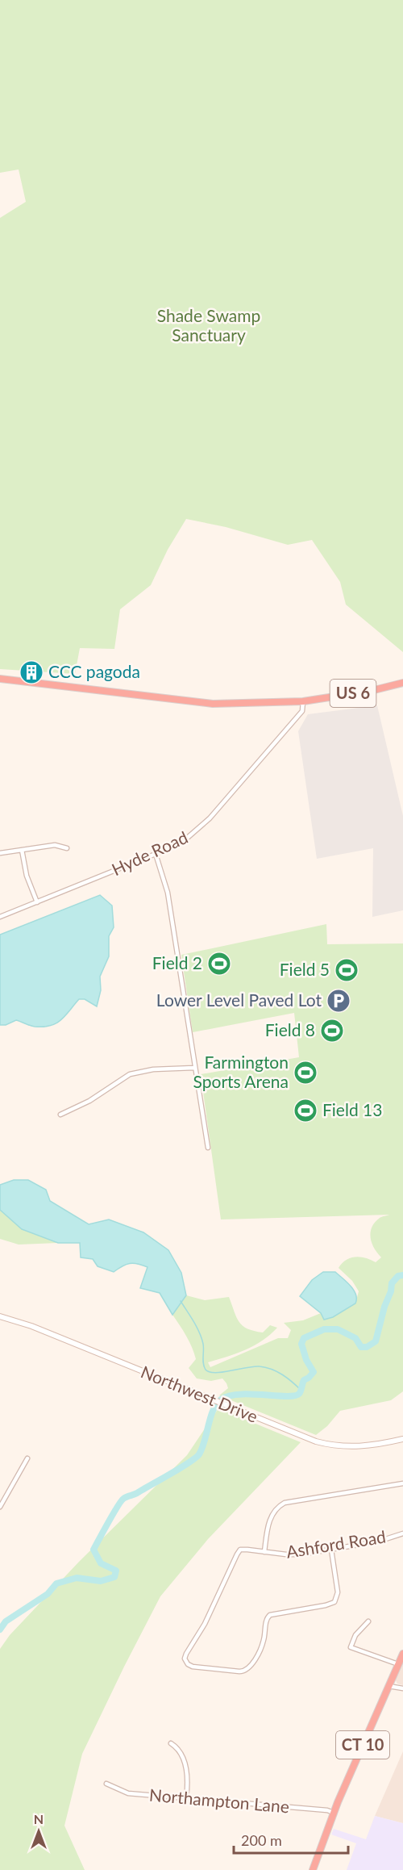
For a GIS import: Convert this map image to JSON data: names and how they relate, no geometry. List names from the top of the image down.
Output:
{
  "streets": {
    "highway": ["US 6", "CT 10"],
    "main road": ["Northwest Drive"],
    "street": ["Hyde Road", "Ashford Road", "Northampton Lane"]
  },
  "crossings": [
    ["US 6", "Hyde Road"],
    ["CT 10", "Northampton Lane"]
  ],
  "parks": ["Shade Swamp Sanctuary"],
  "places": {
    "building": ["CCC pagoda"],
    "sports": [
      "Field 2",
      "Field 5",
      "Field 8",
      "Farmington Sports Arena",
      "Field 13"
    ],
    "parking": ["Lower Level Paved Lot"]
  },
  "scale_bar": "200 m",
  "north": "top"
}
